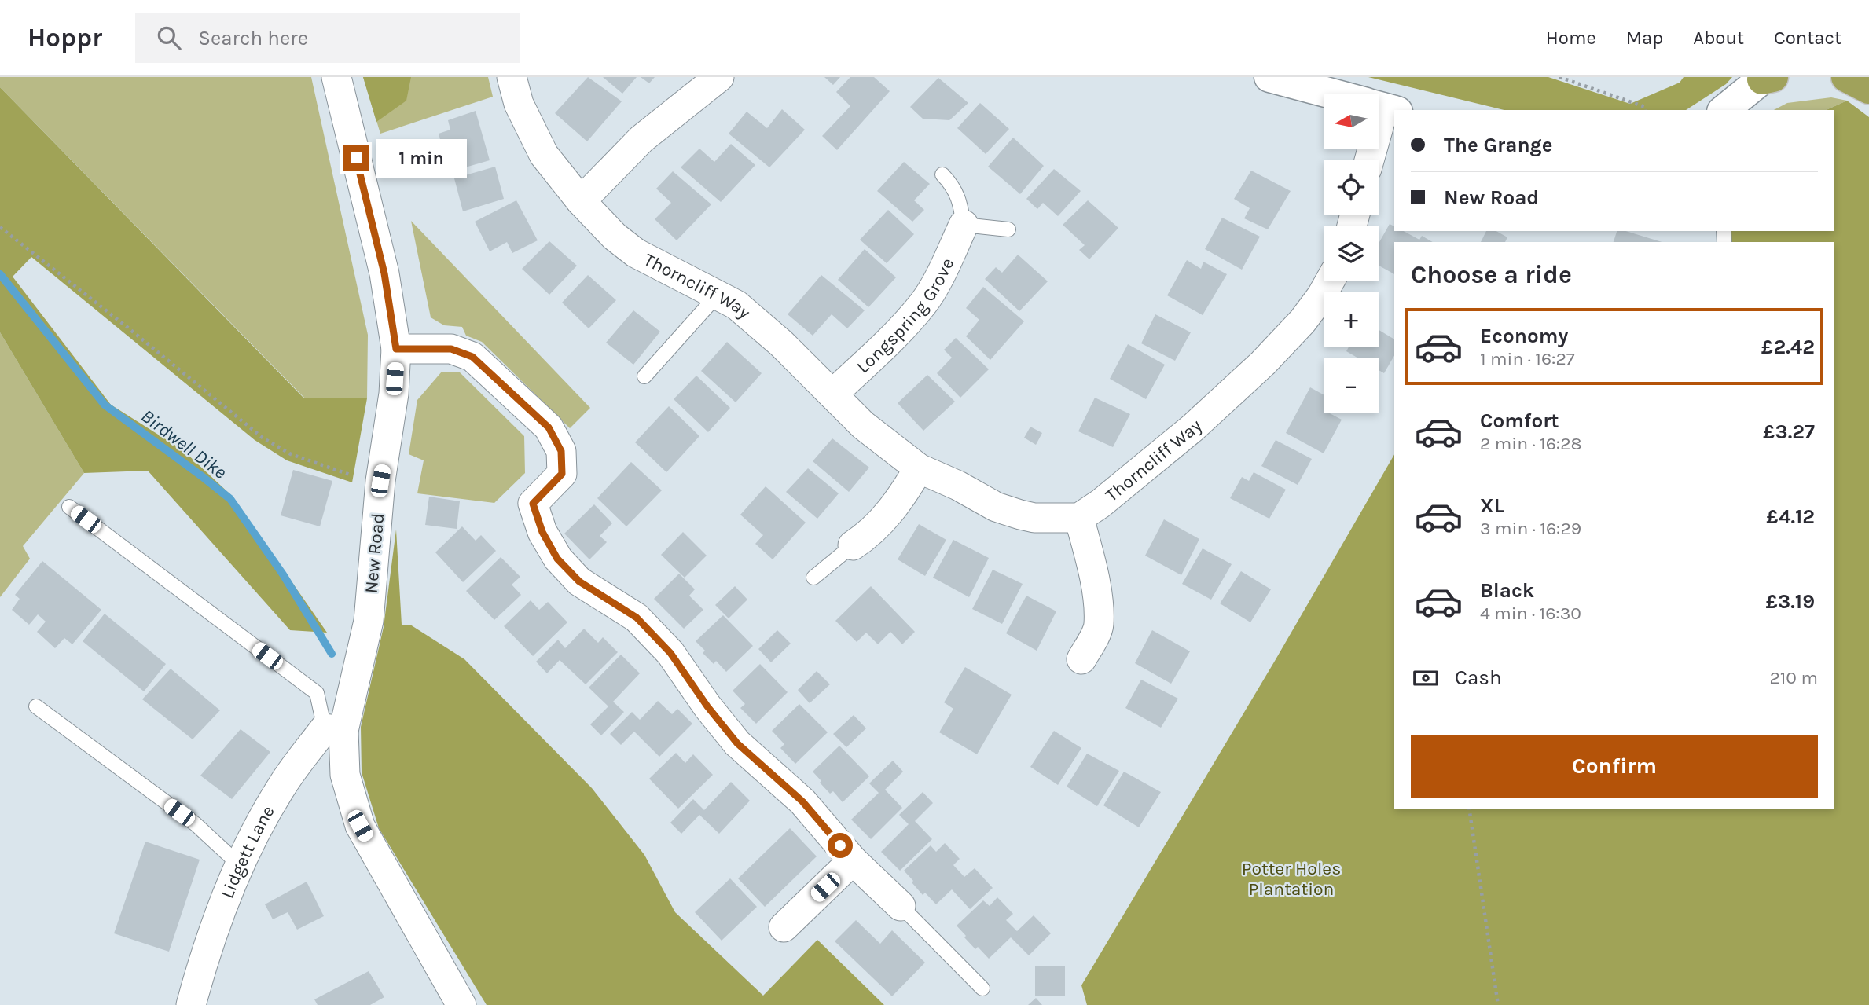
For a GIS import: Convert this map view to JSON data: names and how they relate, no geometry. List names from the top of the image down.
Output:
{
  "streets": {
    "street": [
      "Thorncliff Way",
      "Longspring Grove",
      "New Road",
      "Lidgett Lane"
    ]
  },
  "crossings": [
    ["Thorncliff Way", "Longspring Grove"],
    ["New Road", "Lidgett Lane"]
  ],
  "water": ["Birdwell Dike"],
  "parks": ["Potter Holes Plantation"],
  "north": "left",
  "page": {
    "header": "Hoppr",
    "search": "Search here",
    "nav": [
      "Home",
      "Map",
      "About",
      "Contact"
    ],
    "map_buttons": ["+", "−"],
    "banner": ["The Grange", "New Road"],
    "bubble": "1 min",
    "heading": "Choose a ride",
    "list": [
      {
        "name": "Economy",
        "note": "1 min · 16:27",
        "value": "£2.42"
      },
      {
        "name": "Comfort",
        "note": "2 min · 16:28",
        "value": "£3.27"
      },
      {
        "name": "XL",
        "note": "3 min · 16:29",
        "value": "£4.12"
      },
      {
        "name": "Black",
        "note": "4 min · 16:30",
        "value": "£3.19"
      }
    ],
    "pay": ["Cash", "210 m"],
    "buttons": "Confirm"
  }
}
